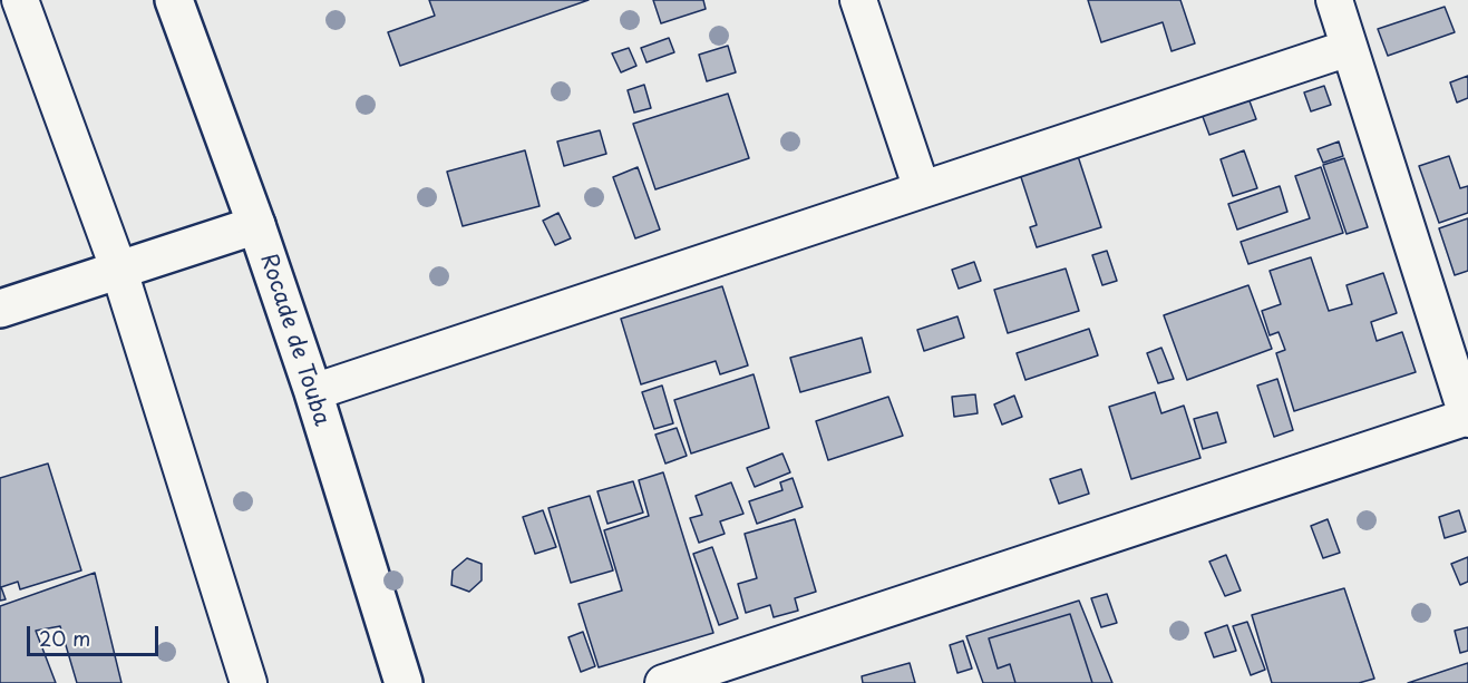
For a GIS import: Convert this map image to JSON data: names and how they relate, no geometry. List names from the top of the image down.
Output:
{
  "streets": {
    "main road": ["Rocade de Touba"]
  },
  "scale_bar": "20 m"
}
